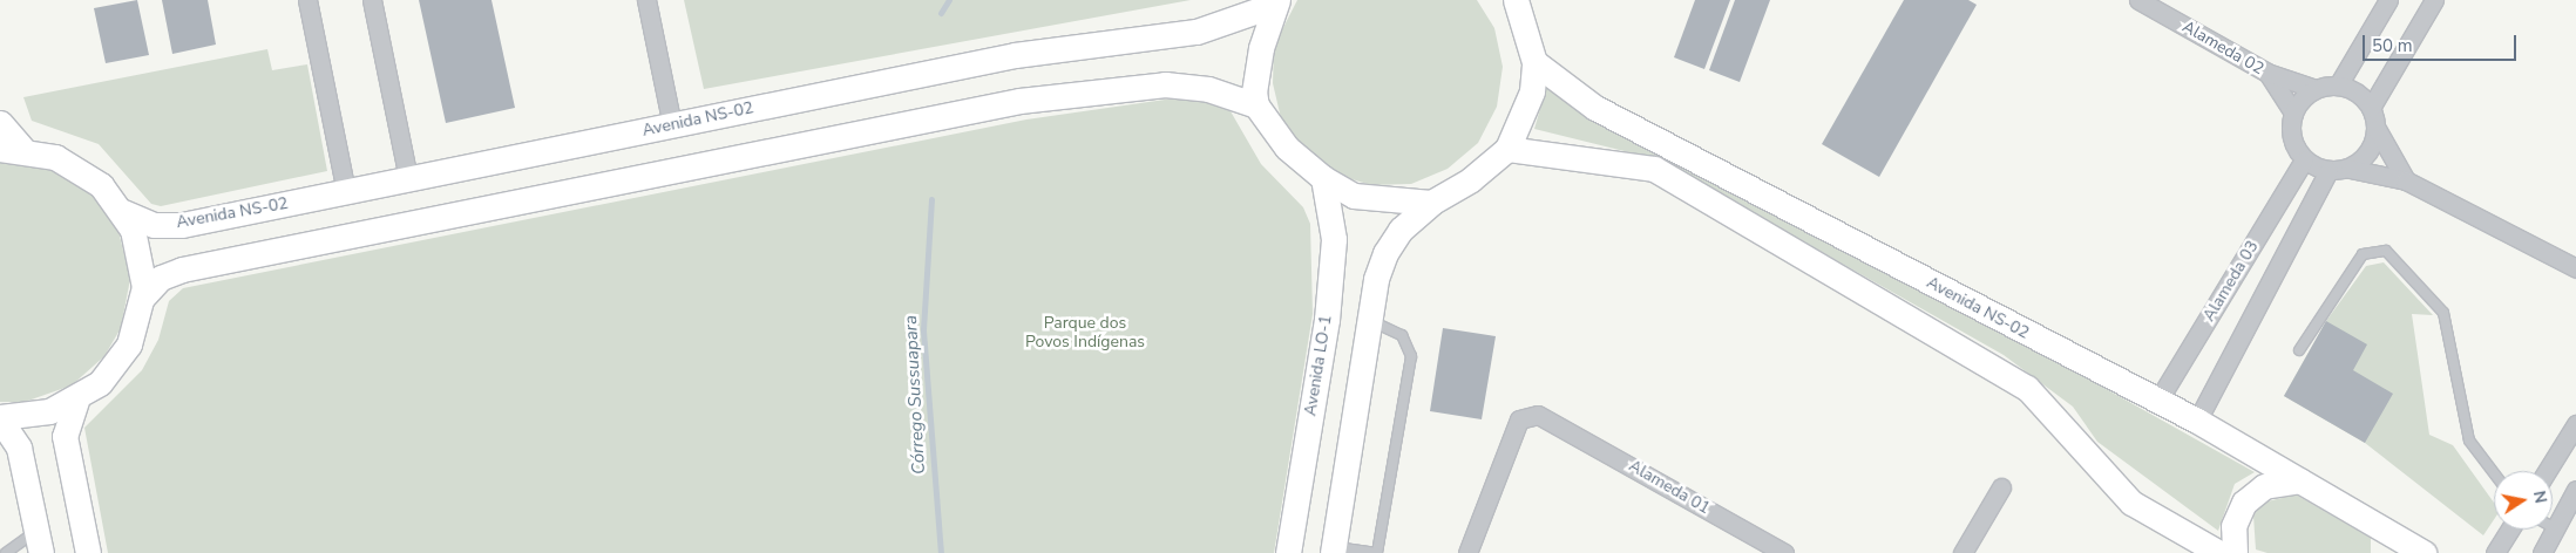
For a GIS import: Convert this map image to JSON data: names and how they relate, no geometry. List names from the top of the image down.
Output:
{
  "streets": {
    "street": [
      "Alameda 02",
      "Avenida NS-02",
      "Alameda 03",
      "Avenida LO-1",
      "Alameda 01"
    ]
  },
  "crossings": [
    ["Alameda 02", "Alameda 03"],
    ["Avenida NS-02", "Alameda 03"]
  ],
  "water": ["Córrego Sussuapara"],
  "parks": ["Parque dos Povos Indígenas"],
  "scale_bar": "50 m",
  "north": "right"
}
